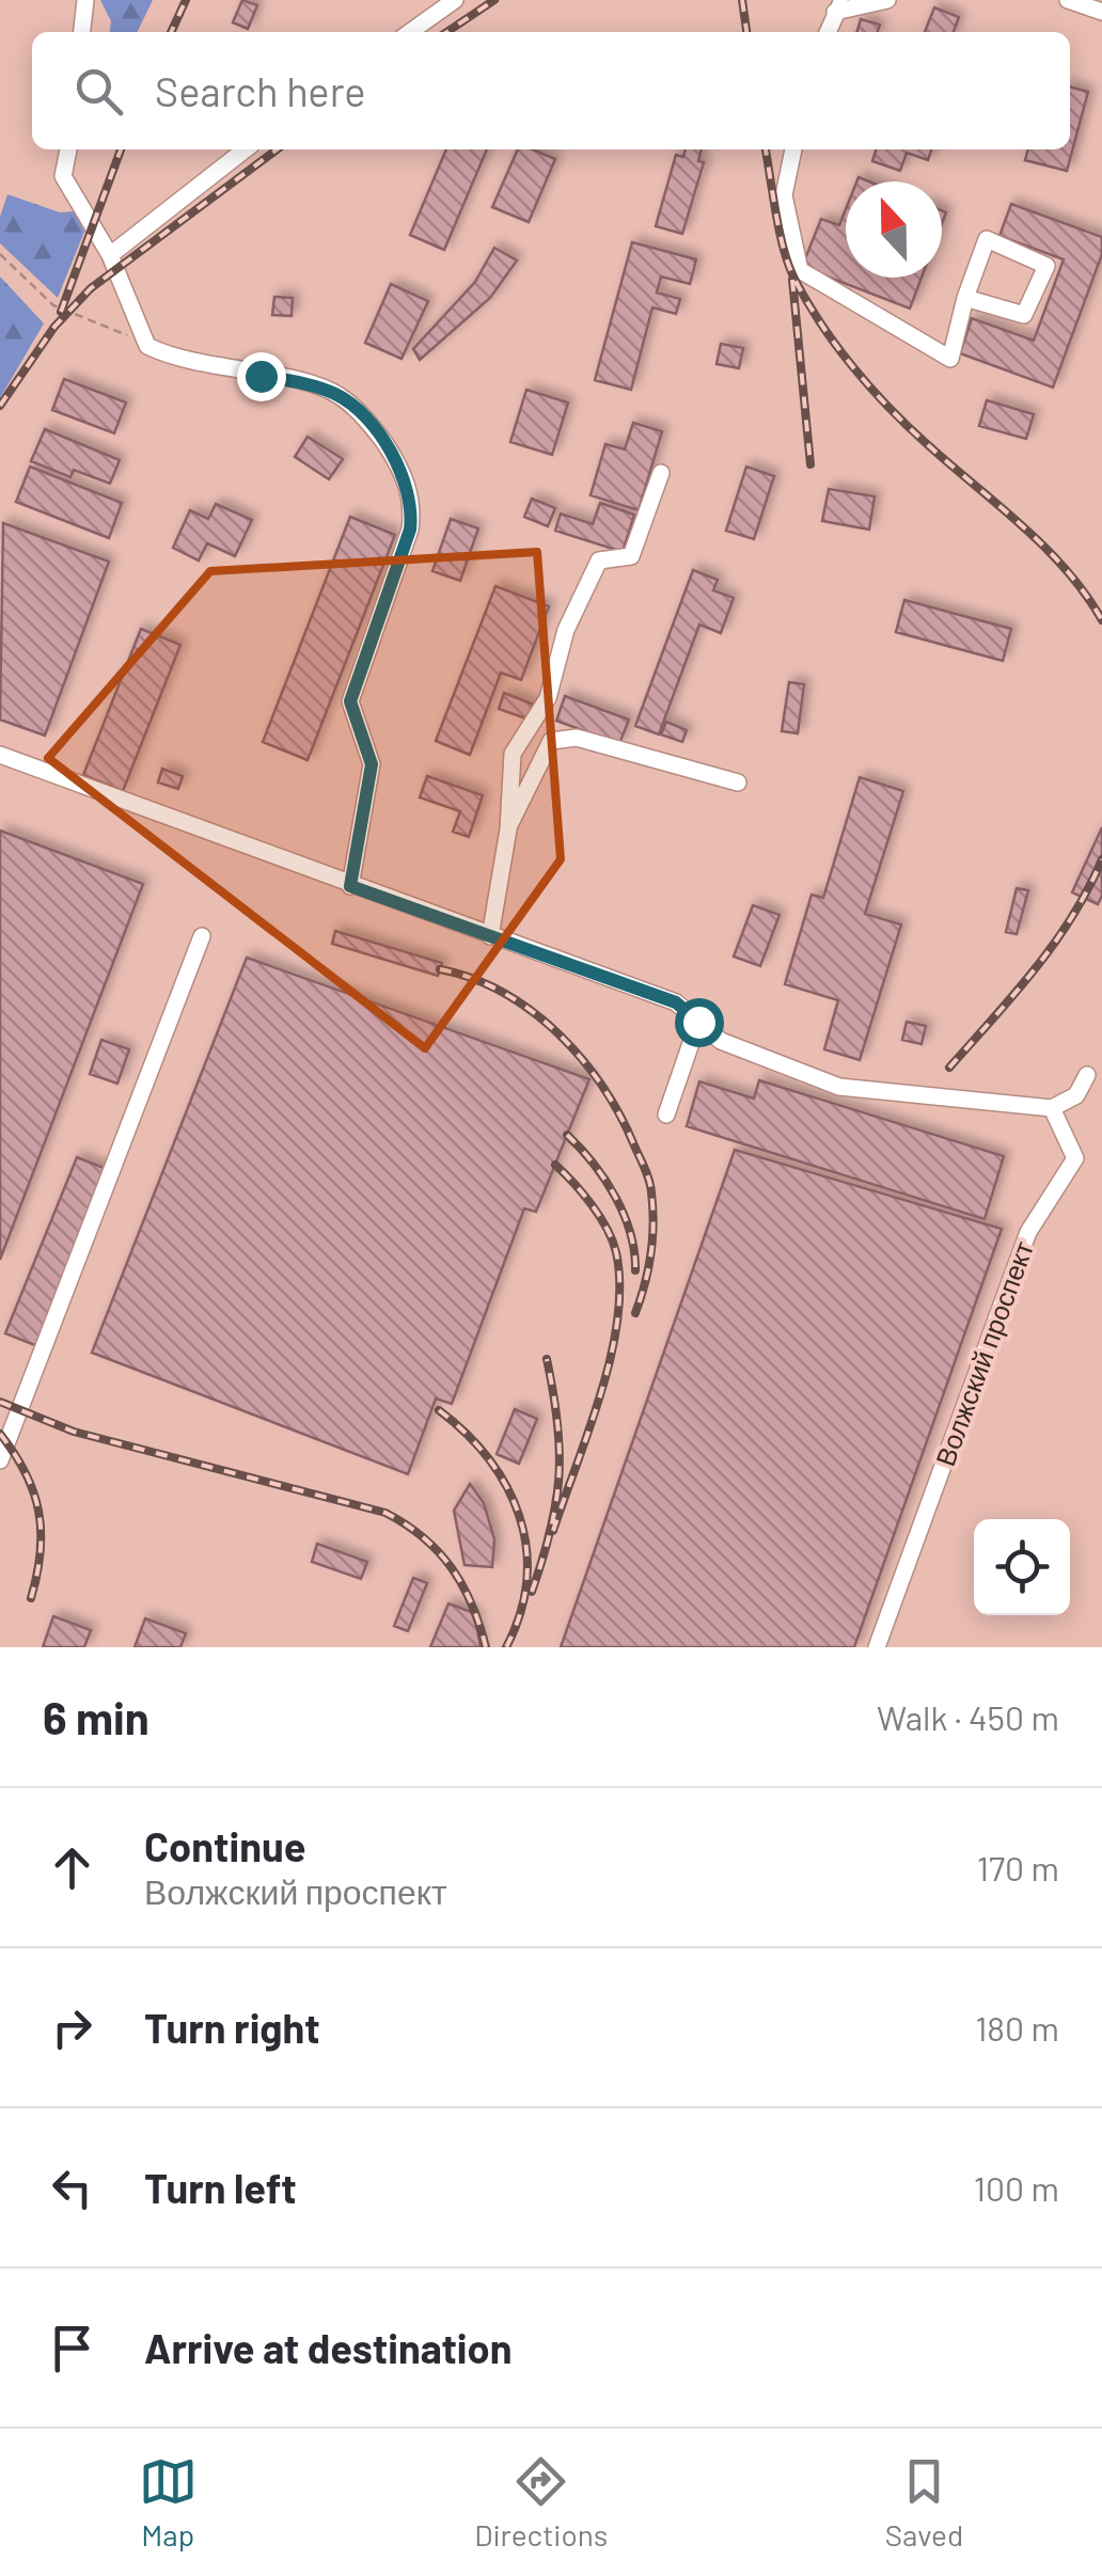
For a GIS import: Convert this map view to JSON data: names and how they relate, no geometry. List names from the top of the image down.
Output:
{
  "streets": {
    "street": ["Волжский проспект"]
  },
  "north": "top",
  "page": {
    "search": "Search here",
    "heading": ["6 min", "Walk · 450 m"],
    "list": [
      ["Continue", "Волжский проспект", "170 m"],
      ["Turn right", "180 m"],
      ["Turn left", "100 m"],
      "Arrive at destination"
    ],
    "nav": ["Map", "Directions", "Saved"]
  }
}
